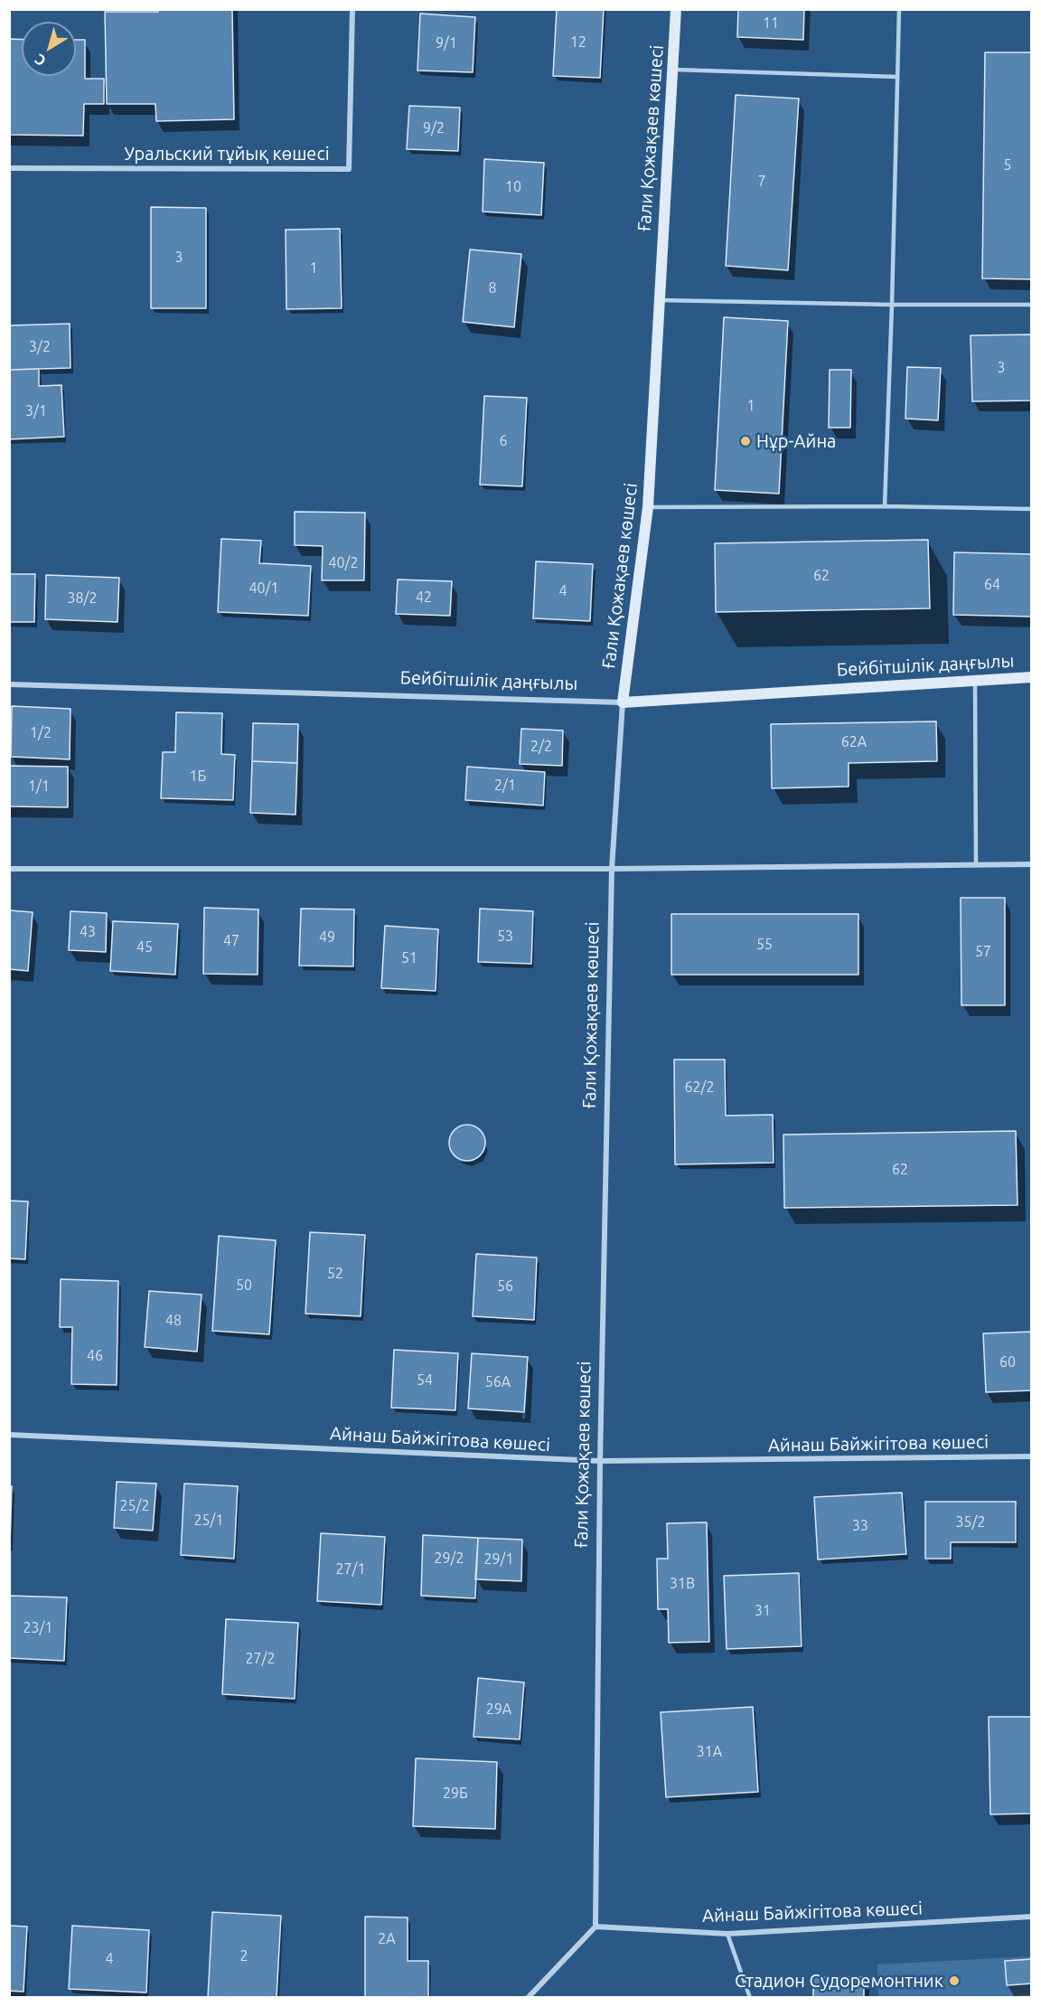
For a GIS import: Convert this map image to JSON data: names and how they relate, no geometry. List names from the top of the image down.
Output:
{
  "streets": {
    "street": [
      "Ғали Қожақаев көшесі",
      "Уральский тұйық көшесі",
      "Бейбітшілік даңғылы",
      "Айнаш Байжігітова көшесі"
    ]
  },
  "crossings": [
    ["Ғали Қожақаев көшесі", "Бейбітшілік даңғылы"],
    ["Ғали Қожақаев көшесі", "Айнаш Байжігітова көшесі"]
  ],
  "places": ["Нұр-Айна", "Стадион Судоремонтник"],
  "house_numbers": [
    "11",
    "12",
    "9/1",
    "9/2",
    "5",
    "7",
    "10",
    "3",
    "1",
    "8",
    "3/2",
    "3",
    "1",
    "3/1",
    "6",
    "40/2",
    "62",
    "64",
    "40/1",
    "4",
    "42",
    "38/2",
    "1/2",
    "62А",
    "2/2",
    "1Б",
    "2/1",
    "1/1",
    "43",
    "53",
    "49",
    "47",
    "55",
    "45",
    "57",
    "51",
    "62/2",
    "62",
    "52",
    "50",
    "56",
    "48",
    "46",
    "60",
    "54",
    "56А",
    "25/2",
    "25/1",
    "35/2",
    "33",
    "29/2",
    "29/1",
    "27/1",
    "31В",
    "31",
    "23/1",
    "27/2",
    "29А",
    "31А",
    "29Б",
    "2А",
    "2",
    "4"
  ],
  "north": "bottom left"
}
